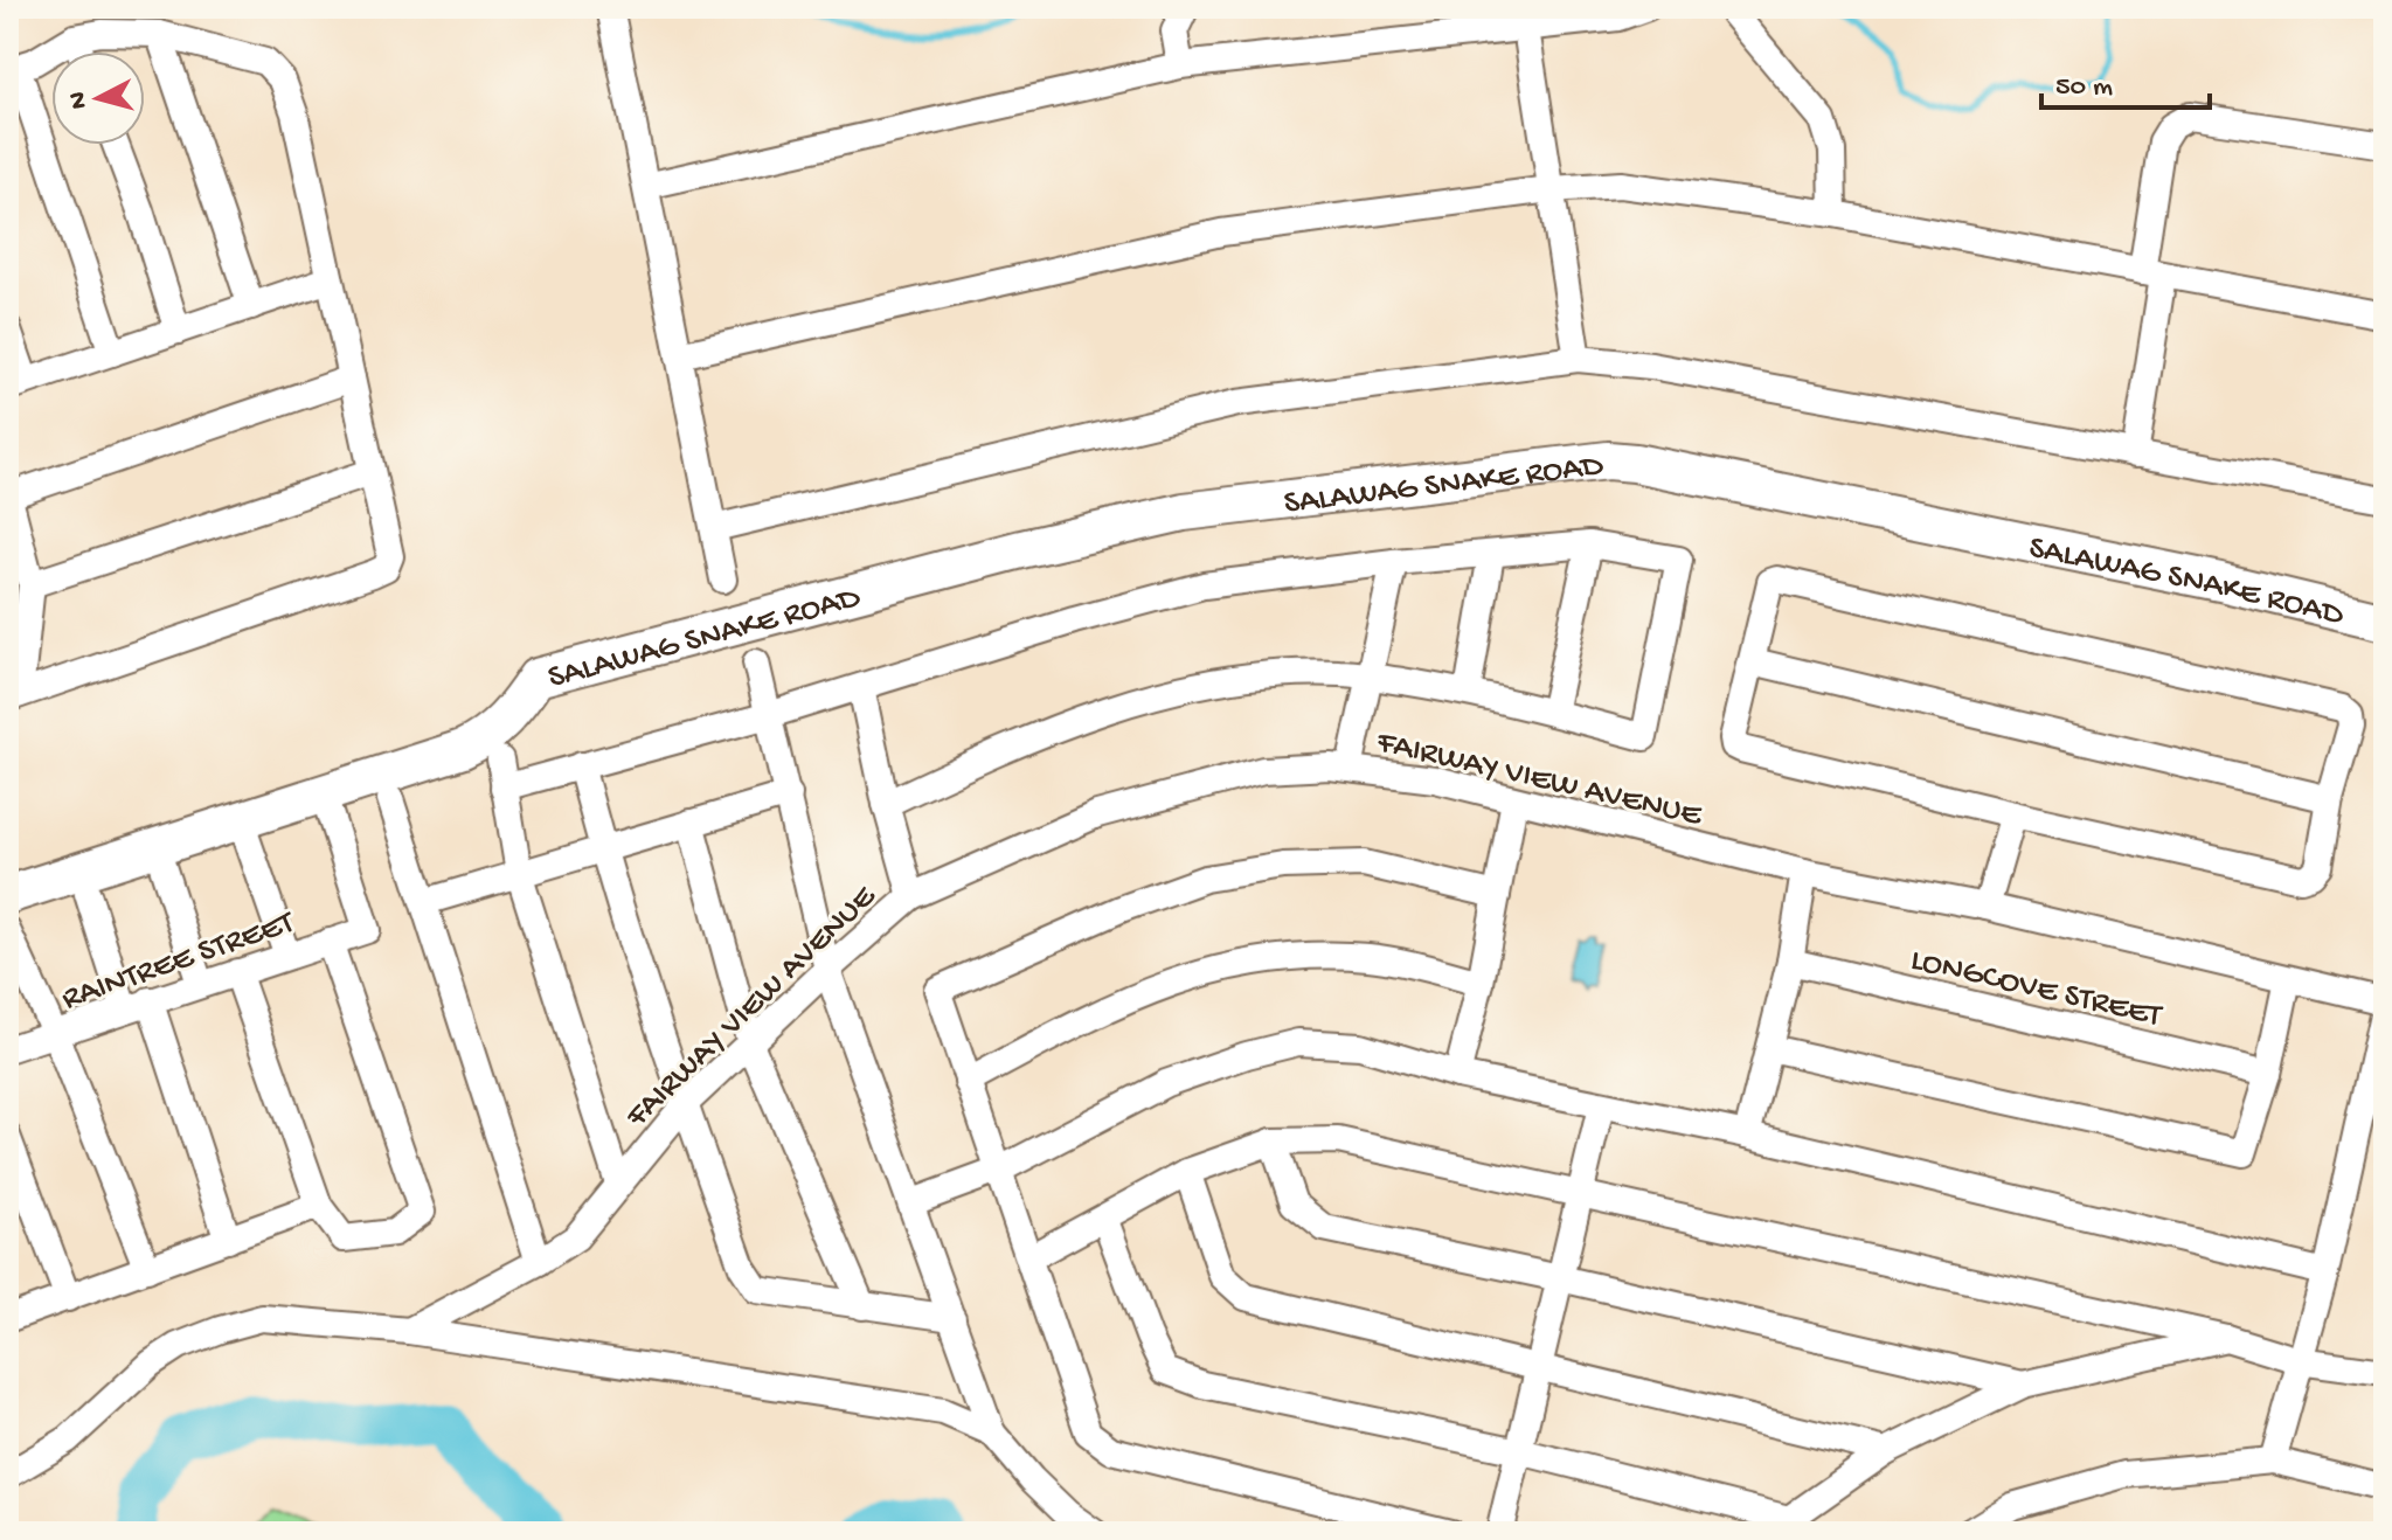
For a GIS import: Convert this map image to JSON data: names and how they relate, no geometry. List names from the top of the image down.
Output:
{
  "streets": {
    "main road": ["SALAWAG SNAKE ROAD"],
    "street": ["FAIRWAY VIEW AVENUE", "RAINTREE STREET", "LONGCOVE STREET"]
  },
  "scale_bar": "50 m",
  "north": "left"
}
